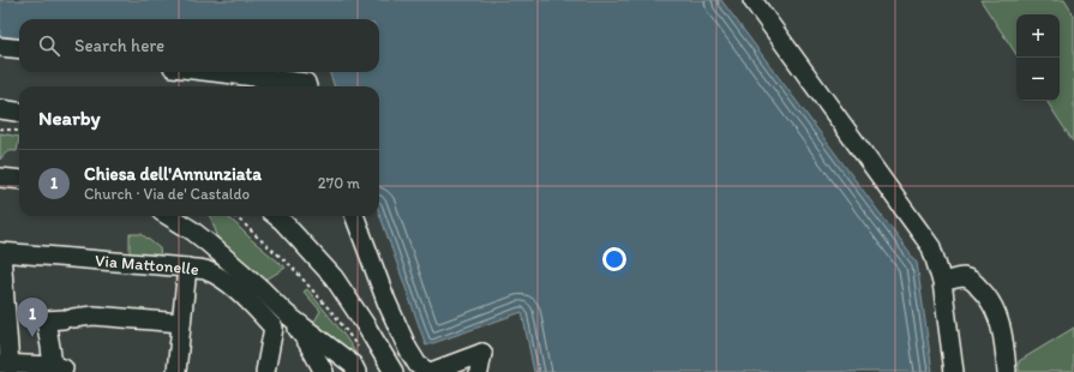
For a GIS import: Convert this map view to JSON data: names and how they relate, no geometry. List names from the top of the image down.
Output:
{
  "streets": {
    "street": ["Via Mattonelle"]
  },
  "page": {
    "map_buttons": ["+", "−"],
    "search": "Search here",
    "heading": "Nearby",
    "list": [
      {
        "mark": "1",
        "name": "Chiesa dell'Annunziata",
        "note": "Church · Via de' Castaldo",
        "value": "270 m"
      }
    ],
    "pins": "1"
  }
}
